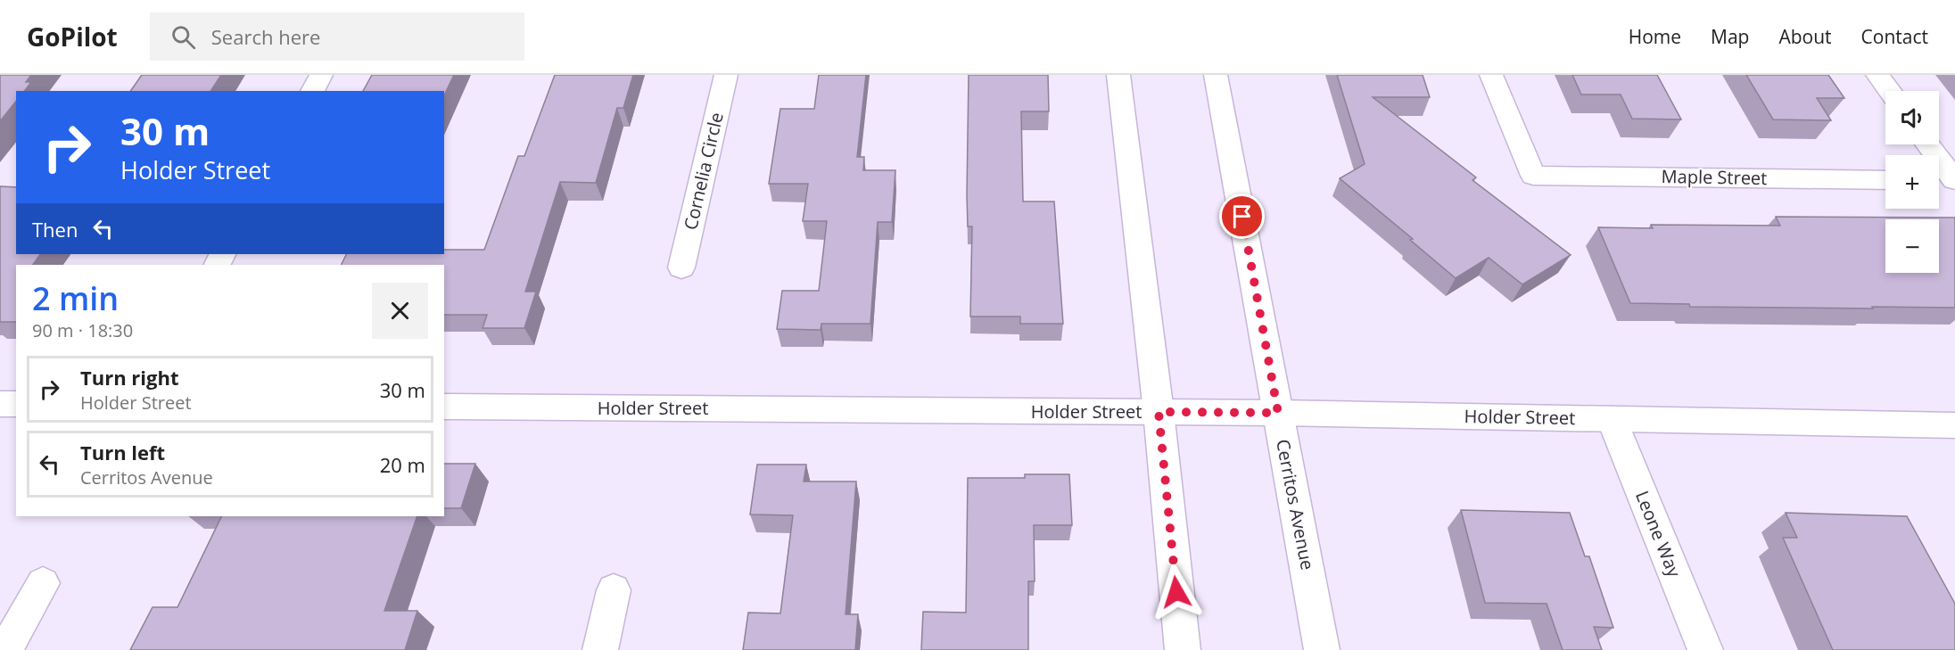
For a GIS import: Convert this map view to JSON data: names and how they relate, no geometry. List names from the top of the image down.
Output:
{
  "streets": {
    "street": [
      "Cornelia Circle",
      "Maple Street",
      "Holder Street",
      "Cerritos Avenue",
      "Leone Way"
    ]
  },
  "crossings": [
    ["Holder Street", "Cerritos Avenue"],
    ["Holder Street", "Leone Way"]
  ],
  "page": {
    "header": "GoPilot",
    "search": "Search here",
    "nav": [
      "Home",
      "Map",
      "About",
      "Contact"
    ],
    "map_buttons": ["+", "−"],
    "turn": ["30 m", "Holder Street"],
    "then": "Then",
    "heading": ["2 min", "90 m · 18:30"],
    "list": [
      {
        "name": "Turn right",
        "note": "Holder Street",
        "value": "30 m"
      },
      {
        "name": "Turn left",
        "note": "Cerritos Avenue",
        "value": "20 m"
      }
    ]
  }
}
